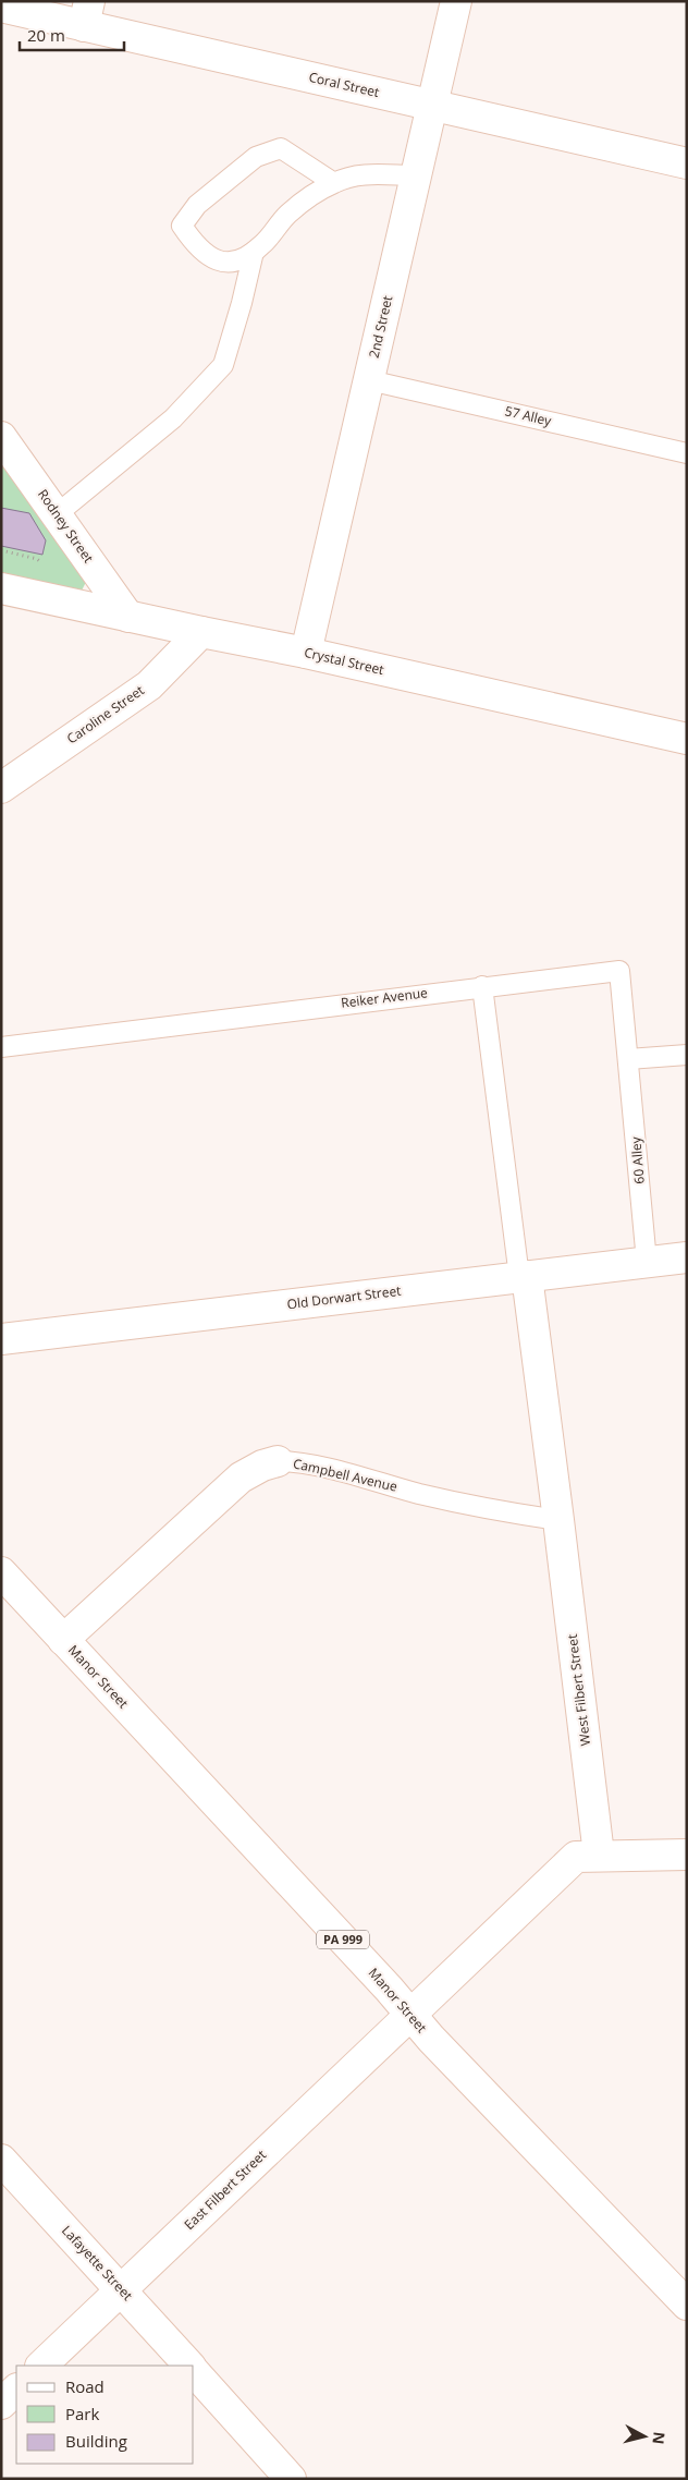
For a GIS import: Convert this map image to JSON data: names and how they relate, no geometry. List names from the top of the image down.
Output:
{
  "streets": {
    "street": [
      "Coral Street",
      "2nd Street",
      "Rodney Street",
      "Crystal Street",
      "Caroline Street",
      "Old Dorwart Street",
      "Campbell Avenue",
      "Manor Street",
      "West Filbert Street",
      "PA 999",
      "East Filbert Street",
      "Lafayette Street"
    ],
    "lane": ["57 Alley", "Reiker Avenue", "60 Alley"]
  },
  "crossings": [
    ["Coral Street", "2nd Street"],
    ["2nd Street", "57 Alley"],
    ["2nd Street", "Crystal Street"],
    ["Rodney Street", "Crystal Street"],
    ["Crystal Street", "Caroline Street"],
    ["Reiker Avenue", "60 Alley"],
    ["60 Alley", "Old Dorwart Street"],
    ["Old Dorwart Street", "West Filbert Street"],
    ["Campbell Avenue", "Manor Street"],
    ["Campbell Avenue", "West Filbert Street"],
    ["Manor Street", "East Filbert Street"],
    ["East Filbert Street", "Lafayette Street"]
  ],
  "legend": ["Road", "Park", "Building"],
  "scale_bar": "20 m",
  "north": "right"
}
